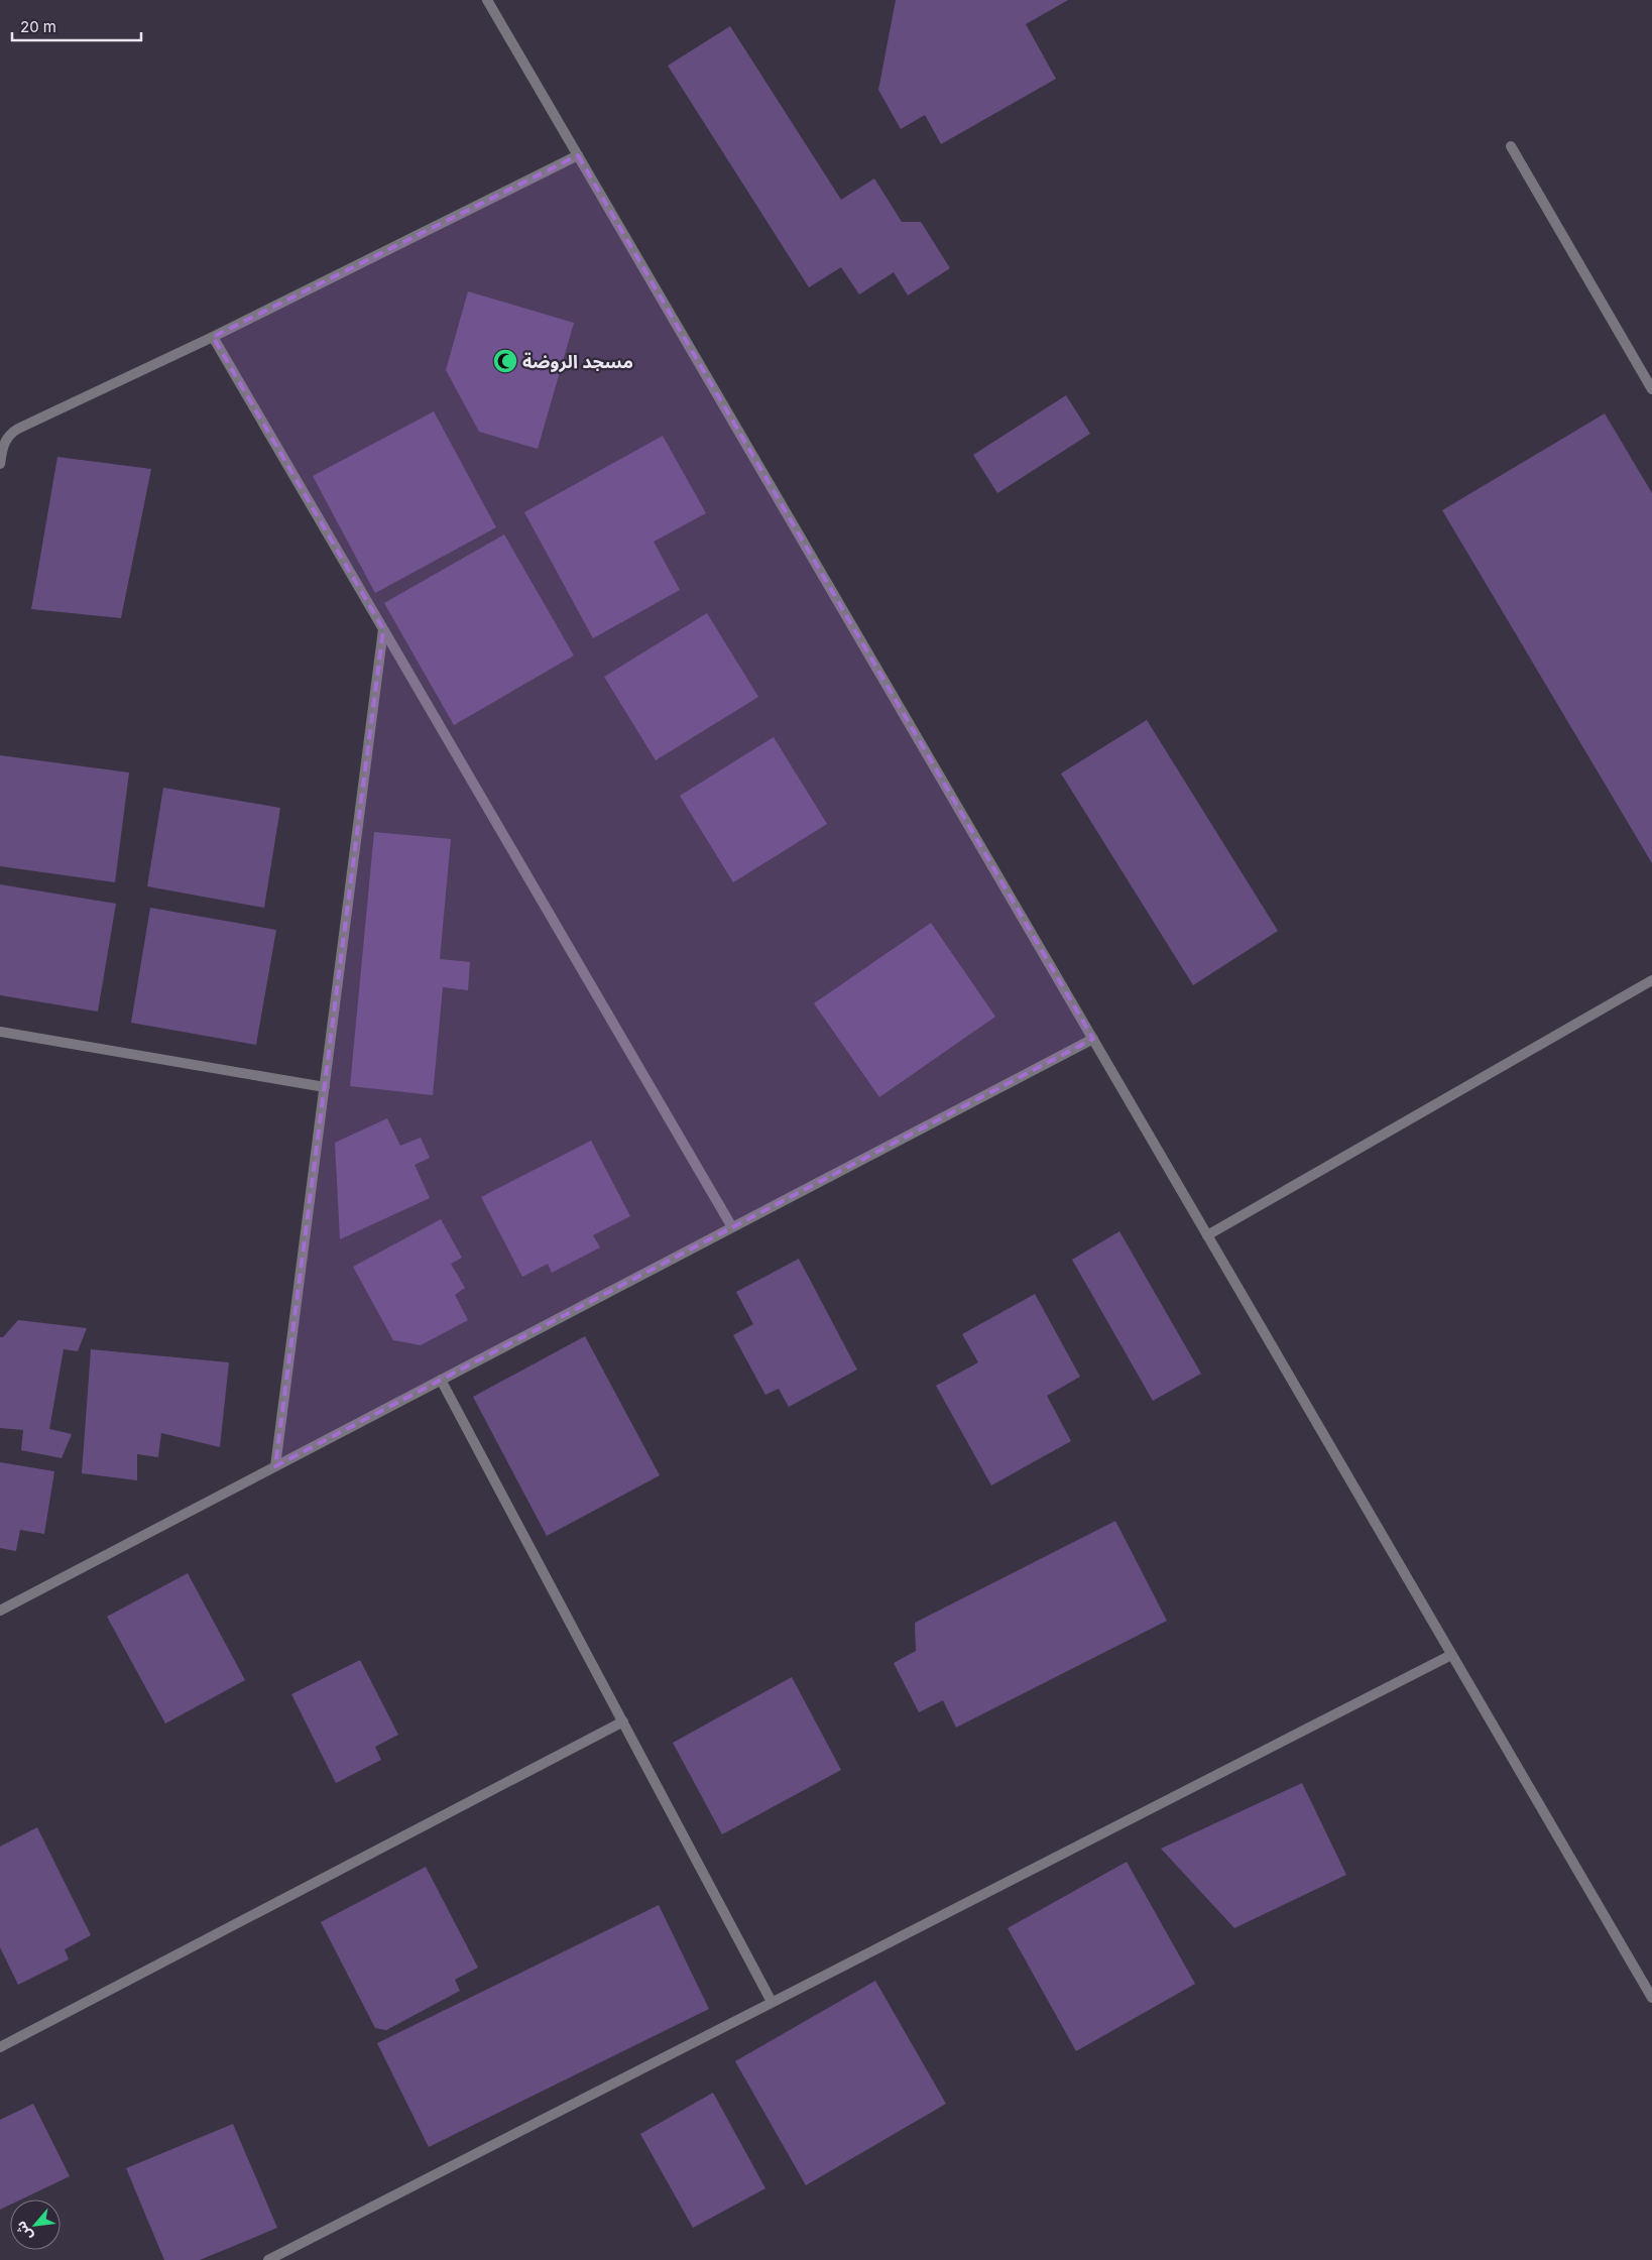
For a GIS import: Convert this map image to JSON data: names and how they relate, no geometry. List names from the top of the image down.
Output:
{
  "places": {
    "mosque": ["مسجد الروضة"]
  },
  "scale_bar": "20 m",
  "north": "bottom left"
}
